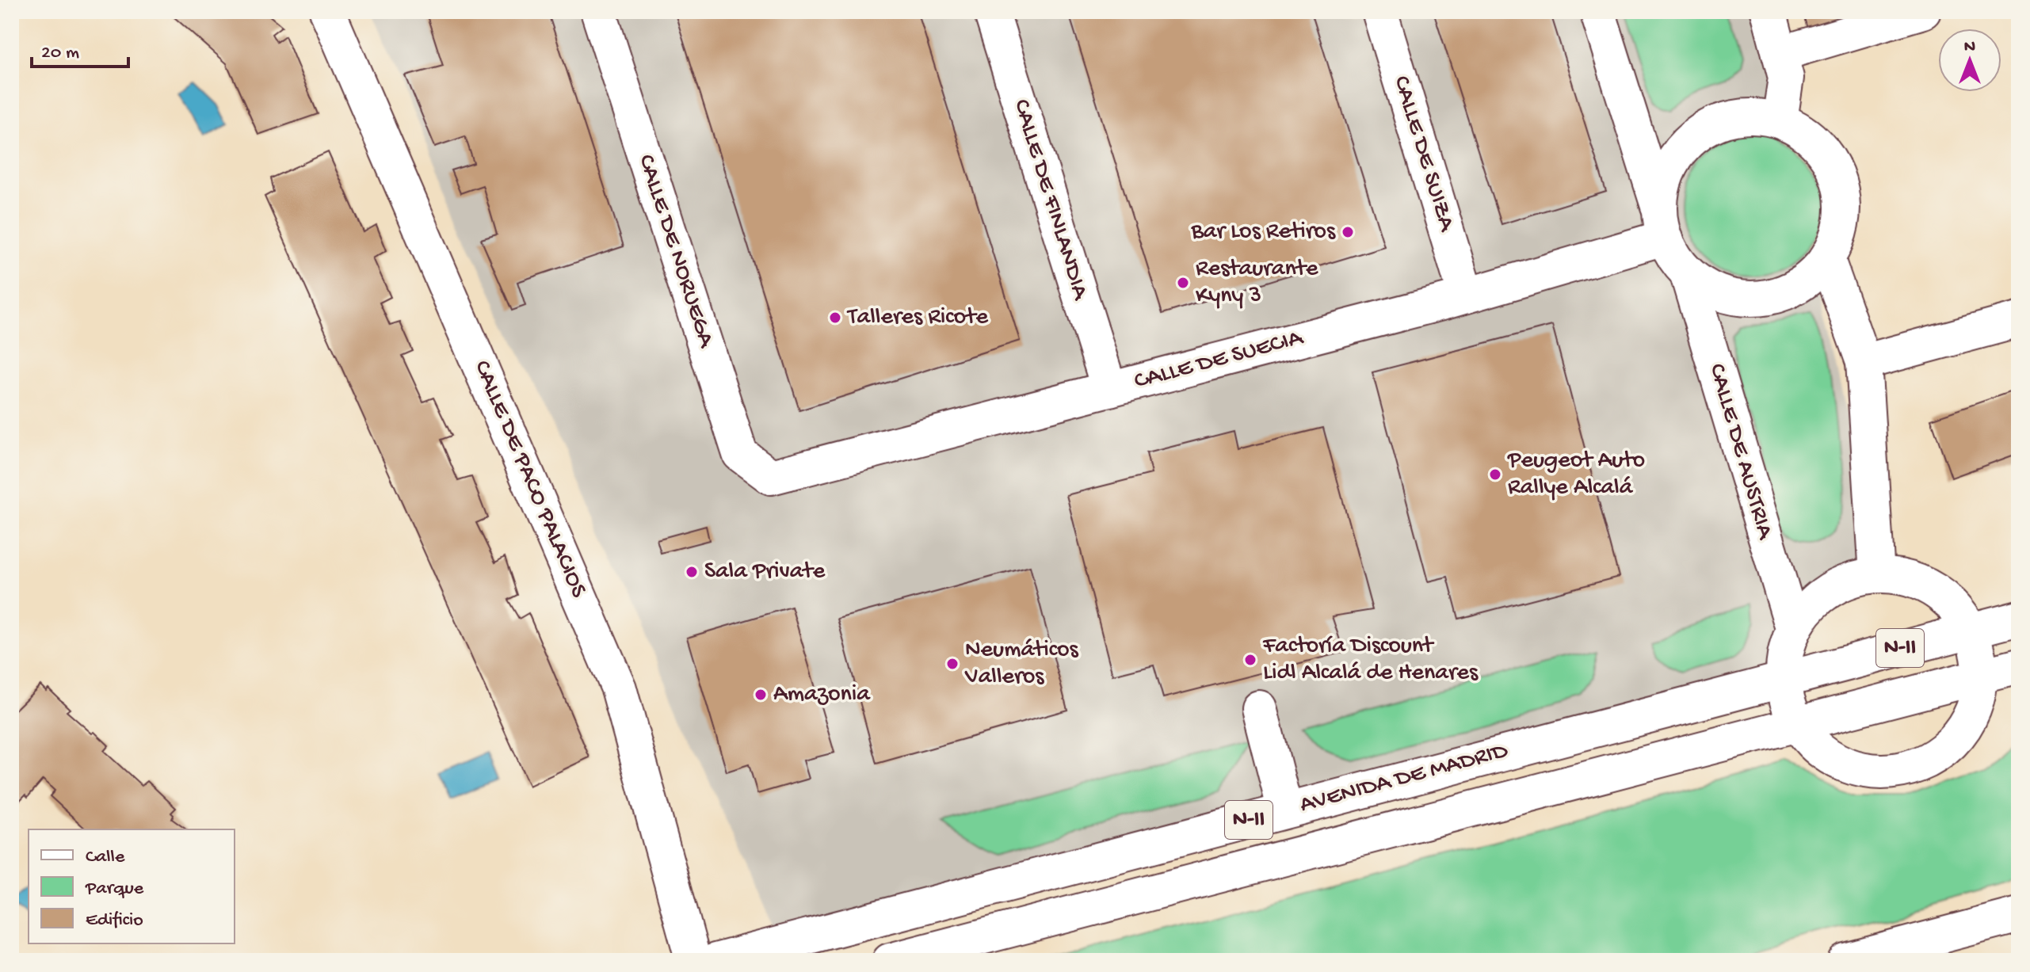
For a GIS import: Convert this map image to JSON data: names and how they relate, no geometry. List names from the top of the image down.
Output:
{
  "streets": {
    "street": [
      "CALLE DE SUIZA",
      "CALLE DE FINLANDIA",
      "CALLE DE NORUEGA",
      "CALLE DE SUECIA",
      "CALLE DE AUSTRIA",
      "CALLE DE PACO PALACIOS",
      "N-II",
      "AVENIDA DE MADRID"
    ]
  },
  "crossings": [
    ["CALLE DE SUIZA", "CALLE DE SUECIA"],
    ["CALLE DE FINLANDIA", "CALLE DE SUECIA"],
    ["CALLE DE NORUEGA", "CALLE DE SUECIA"],
    ["CALLE DE SUECIA", "CALLE DE AUSTRIA"]
  ],
  "places": [
    "Bar Los Retiros",
    "Restaurante Kyny 3",
    "Talleres Ricote",
    "Peugeot Auto Rallye Alcalá",
    "Sala Private",
    "Factoría Discount Lidl Alcalá de Henares",
    "Neumáticos Valleros",
    "Amazonia"
  ],
  "legend": ["Calle", "Parque", "Edificio"],
  "scale_bar": "20 m",
  "north": "top"
}
